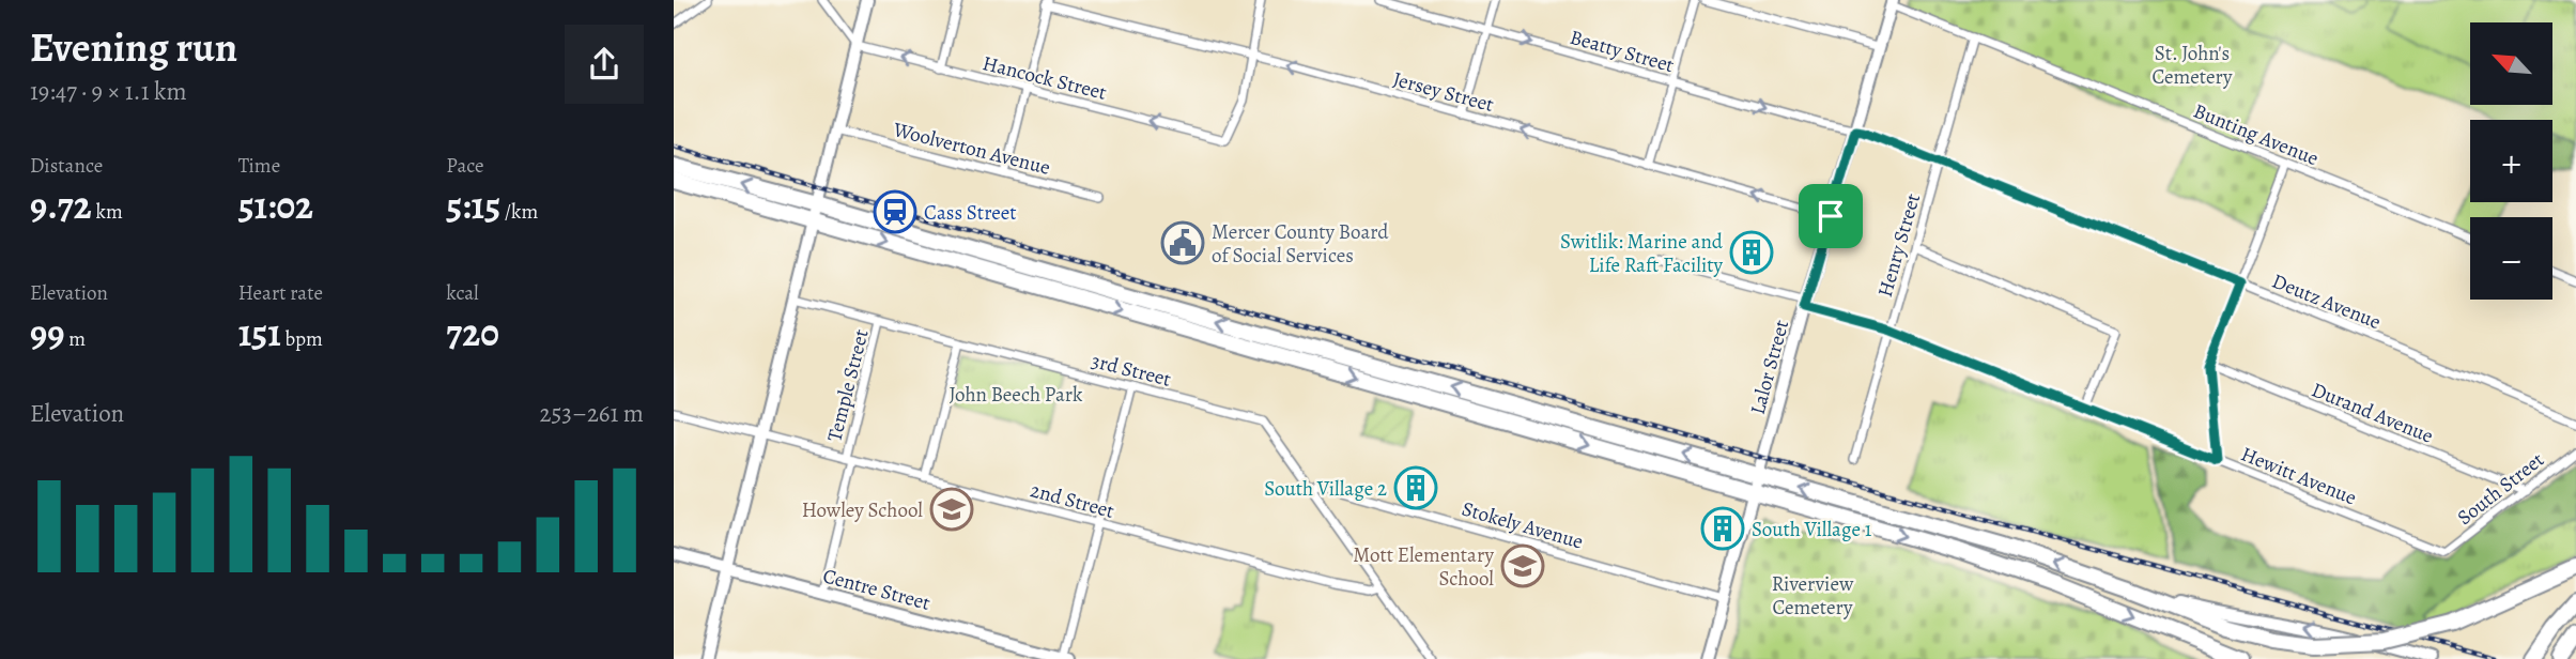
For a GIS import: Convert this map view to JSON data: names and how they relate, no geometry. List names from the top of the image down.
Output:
{
  "streets": {
    "street": [
      "Beatty Street",
      "Hancock Street",
      "Jersey Street",
      "Bunting Avenue",
      "Woolverton Avenue",
      "Henry Street",
      "Deutz Avenue",
      "Lalor Street",
      "3rd Street",
      "Temple Street",
      "Durand Avenue",
      "Hewitt Avenue",
      "South Street",
      "2nd Street",
      "Stokely Avenue",
      "Centre Street"
    ]
  },
  "crossings": [
    ["Beatty Street", "Deutz Avenue"],
    ["Beatty Street", "Lalor Street"],
    ["Hancock Street", "Jersey Street"],
    ["Jersey Street", "Lalor Street"],
    ["Bunting Avenue", "Henry Street"],
    ["Bunting Avenue", "Lalor Street"],
    ["Henry Street", "Deutz Avenue"],
    ["Henry Street", "Hewitt Avenue"],
    ["Deutz Avenue", "Lalor Street"],
    ["Lalor Street", "Hewitt Avenue"],
    ["Lalor Street", "Stokely Avenue"],
    ["3rd Street", "Temple Street"],
    ["3rd Street", "2nd Street"],
    ["3rd Street", "Stokely Avenue"],
    ["Temple Street", "2nd Street"],
    ["Temple Street", "Centre Street"],
    ["Durand Avenue", "South Street"],
    ["Hewitt Avenue", "South Street"]
  ],
  "one_way": ["Beatty Street", "Hancock Street", "Jersey Street"],
  "parks": ["St. John's Cemetery", "John Beech Park", "Riverview Cemetery"],
  "places": {
    "station": ["Cass Street"],
    "public building": ["Mercer County Board of Social Services"],
    "building": ["Switlik: Marine and Life Raft Facility", "South Village 2", "South Village 1"],
    "school or university": ["Howley School", "Mott Elementary School"]
  },
  "north": "top left",
  "page": {
    "heading": ["Evening run", "19:47 · 9 × 1.1 km"],
    "map_buttons": ["+", "−"],
    "stats": [
      ["Distance", "9.72 km"],
      ["Time", "51:02"],
      ["Pace", "5:15 /km"],
      ["Elevation", "99 m"],
      ["Heart rate", "151 bpm"],
      ["kcal", "720"]
    ],
    "chart": ["Elevation", "253–261 m"]
  }
}
